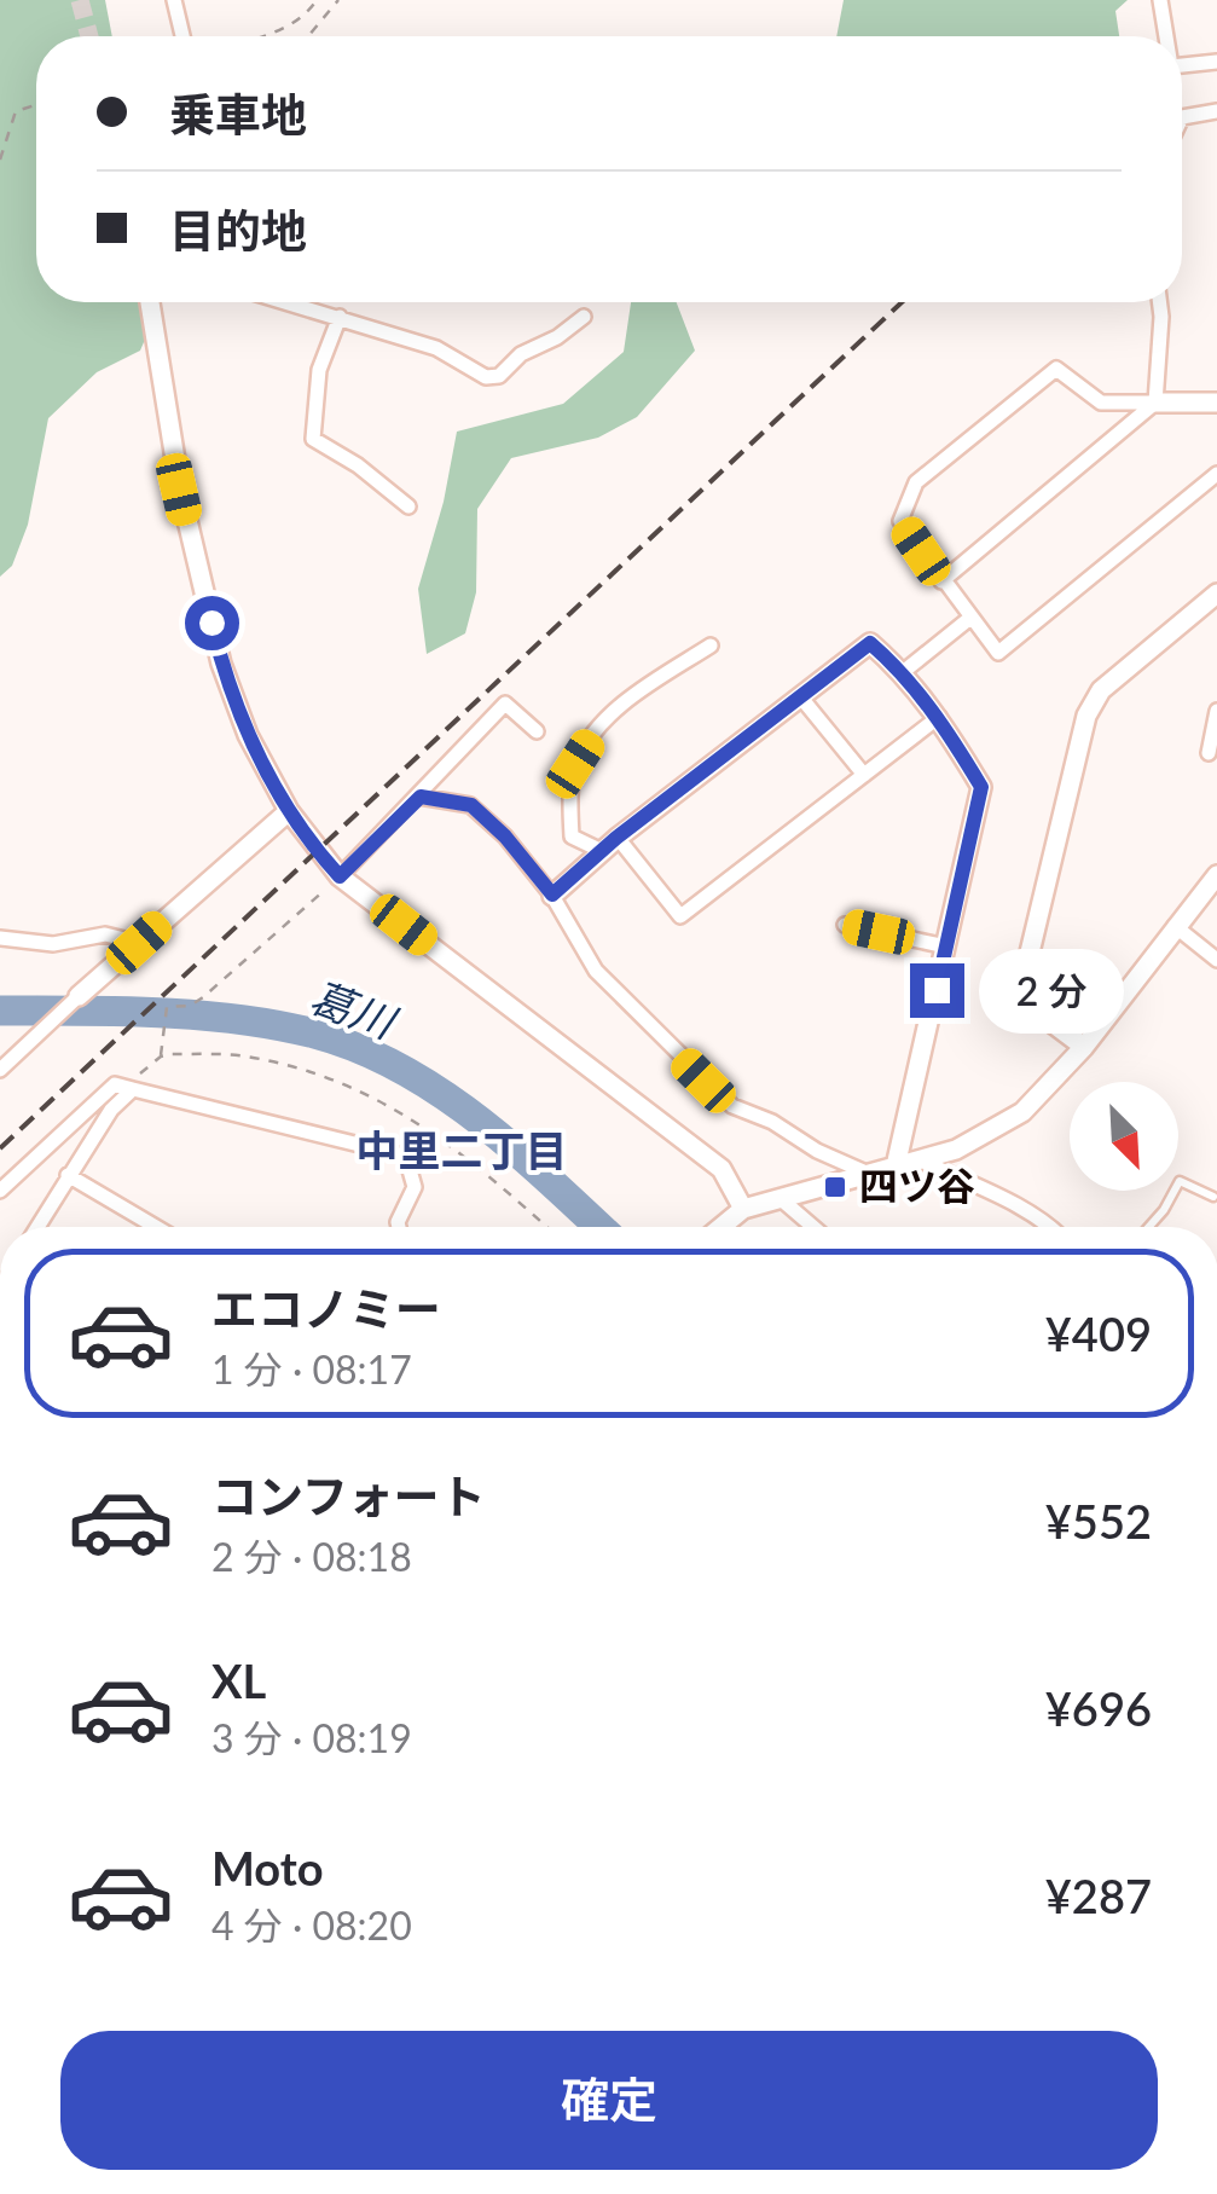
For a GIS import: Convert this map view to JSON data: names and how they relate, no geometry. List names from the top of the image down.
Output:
{
  "districts": ["中里二丁目"],
  "water": ["葛川"],
  "places": {
    "transit": ["四ツ谷"]
  },
  "north": "bottom right",
  "page": {
    "banner": ["乗車地", "目的地"],
    "bubble": "2 分",
    "list": [
      {
        "name": "エコノミー",
        "note": "1 分 · 08:17",
        "value": "¥409"
      },
      {
        "name": "コンフォート",
        "note": "2 分 · 08:18",
        "value": "¥552"
      },
      {
        "name": "XL",
        "note": "3 分 · 08:19",
        "value": "¥696"
      },
      {
        "name": "Moto",
        "note": "4 分 · 08:20",
        "value": "¥287"
      }
    ],
    "buttons": "確定"
  }
}
